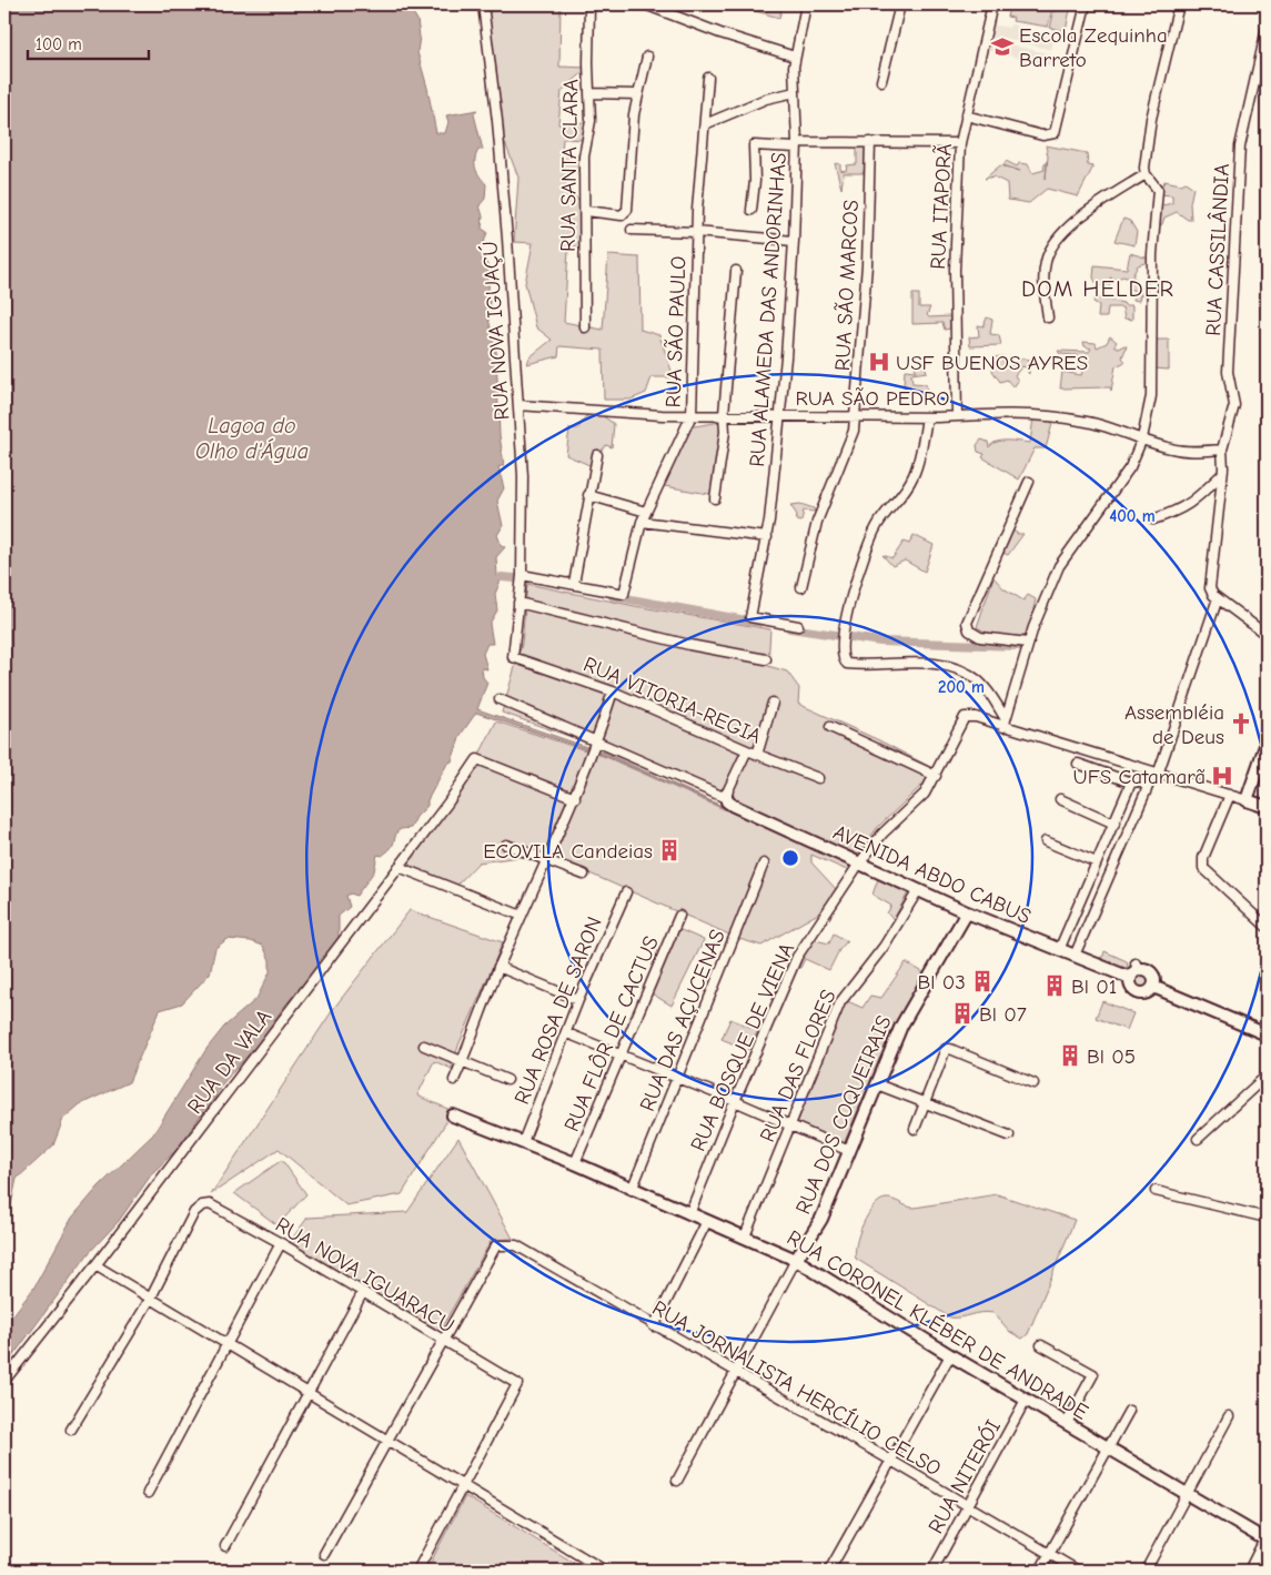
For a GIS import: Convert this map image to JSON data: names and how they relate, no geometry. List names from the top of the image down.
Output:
{
  "streets": {
    "main road": ["AVENIDA ABDO CABUS", "RUA DOS COQUEIRAIS", "RUA CORONEL KLÉBER DE ANDRADE"],
    "street": [
      "RUA SANTA CLARA",
      "RUA ITAPORÃ",
      "RUA CASSILÂNDIA",
      "RUA SÃO MARCOS",
      "RUA ALAMEDA DAS ANDORINHAS",
      "RUA NOVA IGUAÇÚ",
      "RUA SÃO PAULO",
      "RUA SÃO PEDRO",
      "RUA VITORIA-REGIA",
      "RUA ROSA DE SARON",
      "RUA DAS AÇUCENAS",
      "RUA FLÔR DE CACTUS",
      "RUA BOSQUE DE VIENA",
      "RUA DA VALA",
      "RUA DAS FLORES",
      "RUA NOVA IGUARACU",
      "RUA JORNALISTA HERCÍLIO CELSO",
      "RUA NITERÓI"
    ]
  },
  "crossings": [
    ["RUA ITAPORÃ", "RUA SÃO PEDRO"],
    ["RUA CASSILÂNDIA", "RUA SÃO PEDRO"],
    ["RUA SÃO MARCOS", "RUA SÃO PEDRO"],
    ["RUA ALAMEDA DAS ANDORINHAS", "RUA SÃO PEDRO"],
    ["RUA NOVA IGUAÇÚ", "RUA SÃO PEDRO"],
    ["RUA NOVA IGUAÇÚ", "RUA VITORIA-REGIA"],
    ["RUA SÃO PAULO", "RUA SÃO PEDRO"],
    ["AVENIDA ABDO CABUS", "RUA BOSQUE DE VIENA"],
    ["AVENIDA ABDO CABUS", "RUA DAS FLORES"],
    ["AVENIDA ABDO CABUS", "RUA DOS COQUEIRAIS"],
    ["RUA ROSA DE SARON", "RUA CORONEL KLÉBER DE ANDRADE"],
    ["RUA DAS AÇUCENAS", "RUA CORONEL KLÉBER DE ANDRADE"],
    ["RUA FLÔR DE CACTUS", "RUA CORONEL KLÉBER DE ANDRADE"],
    ["RUA BOSQUE DE VIENA", "RUA CORONEL KLÉBER DE ANDRADE"],
    ["RUA DAS FLORES", "RUA CORONEL KLÉBER DE ANDRADE"],
    ["RUA DOS COQUEIRAIS", "RUA CORONEL KLÉBER DE ANDRADE"],
    ["RUA DOS COQUEIRAIS", "RUA JORNALISTA HERCÍLIO CELSO"],
    ["RUA NOVA IGUARACU", "RUA JORNALISTA HERCÍLIO CELSO"],
    ["RUA CORONEL KLÉBER DE ANDRADE", "RUA NITERÓI"],
    ["RUA JORNALISTA HERCÍLIO CELSO", "RUA NITERÓI"]
  ],
  "districts": ["DOM HELDER"],
  "water": ["Lagoa do Olho d'Água"],
  "places": {
    "school or university": ["Escola Zequinha Barreto"],
    "hospital": ["USF BUENOS AYRES", "UFS Catamarã"],
    "church": ["Assembléia de Deus"],
    "building": [
      "ECOVILA Candeias",
      "Bl 03",
      "Bl 01",
      "Bl 07",
      "Bl 05"
    ]
  },
  "scale_bar": "100 m",
  "rings": ["400 m", "200 m"]
}
